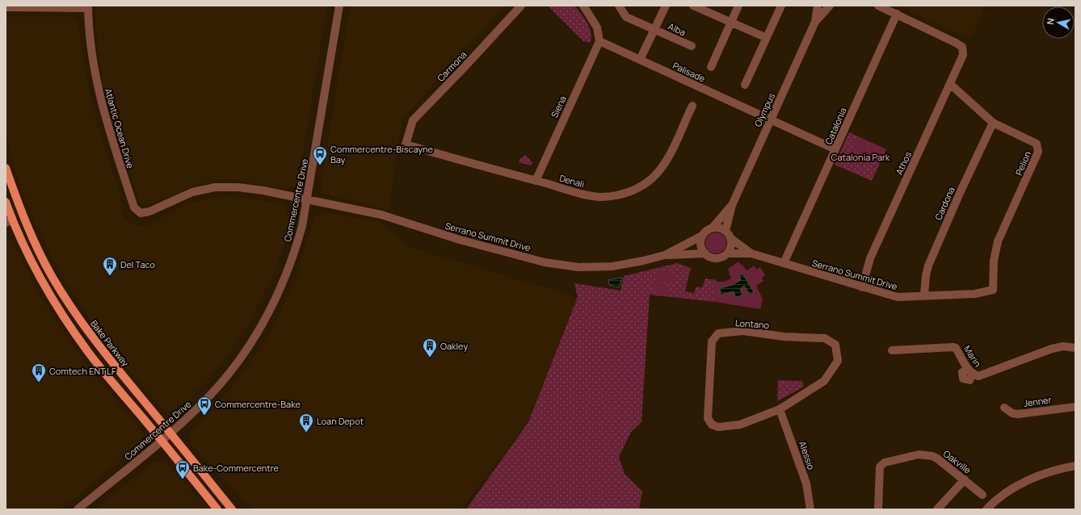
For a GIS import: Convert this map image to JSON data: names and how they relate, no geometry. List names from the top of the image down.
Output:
{
  "streets": {
    "main road": ["Bake Parkway"],
    "street": [
      "Alba",
      "Carmona",
      "Palisade",
      "Siena",
      "Olympus",
      "Catalonia",
      "Atlantic Ocean Drive",
      "Athos",
      "Pelion",
      "Denali",
      "Commercentre Drive",
      "Cardona",
      "Serrano Summit Drive",
      "Lontano",
      "Marin",
      "Jenner",
      "Alessio",
      "Oakville"
    ]
  },
  "crossings": [
    ["Alba", "Palisade"],
    ["Carmona", "Denali"],
    ["Palisade", "Siena"],
    ["Palisade", "Olympus"],
    ["Palisade", "Catalonia"],
    ["Siena", "Denali"],
    ["Olympus", "Serrano Summit Drive"],
    ["Catalonia", "Athos"],
    ["Catalonia", "Serrano Summit Drive"],
    ["Atlantic Ocean Drive", "Serrano Summit Drive"],
    ["Athos", "Pelion"],
    ["Athos", "Serrano Summit Drive"],
    ["Pelion", "Cardona"],
    ["Pelion", "Serrano Summit Drive"],
    ["Commercentre Drive", "Serrano Summit Drive"],
    ["Commercentre Drive", "Bake Parkway"],
    ["Cardona", "Serrano Summit Drive"],
    ["Lontano", "Alessio"]
  ],
  "parks": ["Catalonia Park"],
  "places": {
    "bus stop": ["Commercentre-Biscayne Bay", "Commercentre-Bake", "Bake-Commercentre"],
    "building": [
      "Del Taco",
      "Oakley",
      "Comtech ENT LF",
      "Loan Depot"
    ]
  },
  "north": "left"
}
